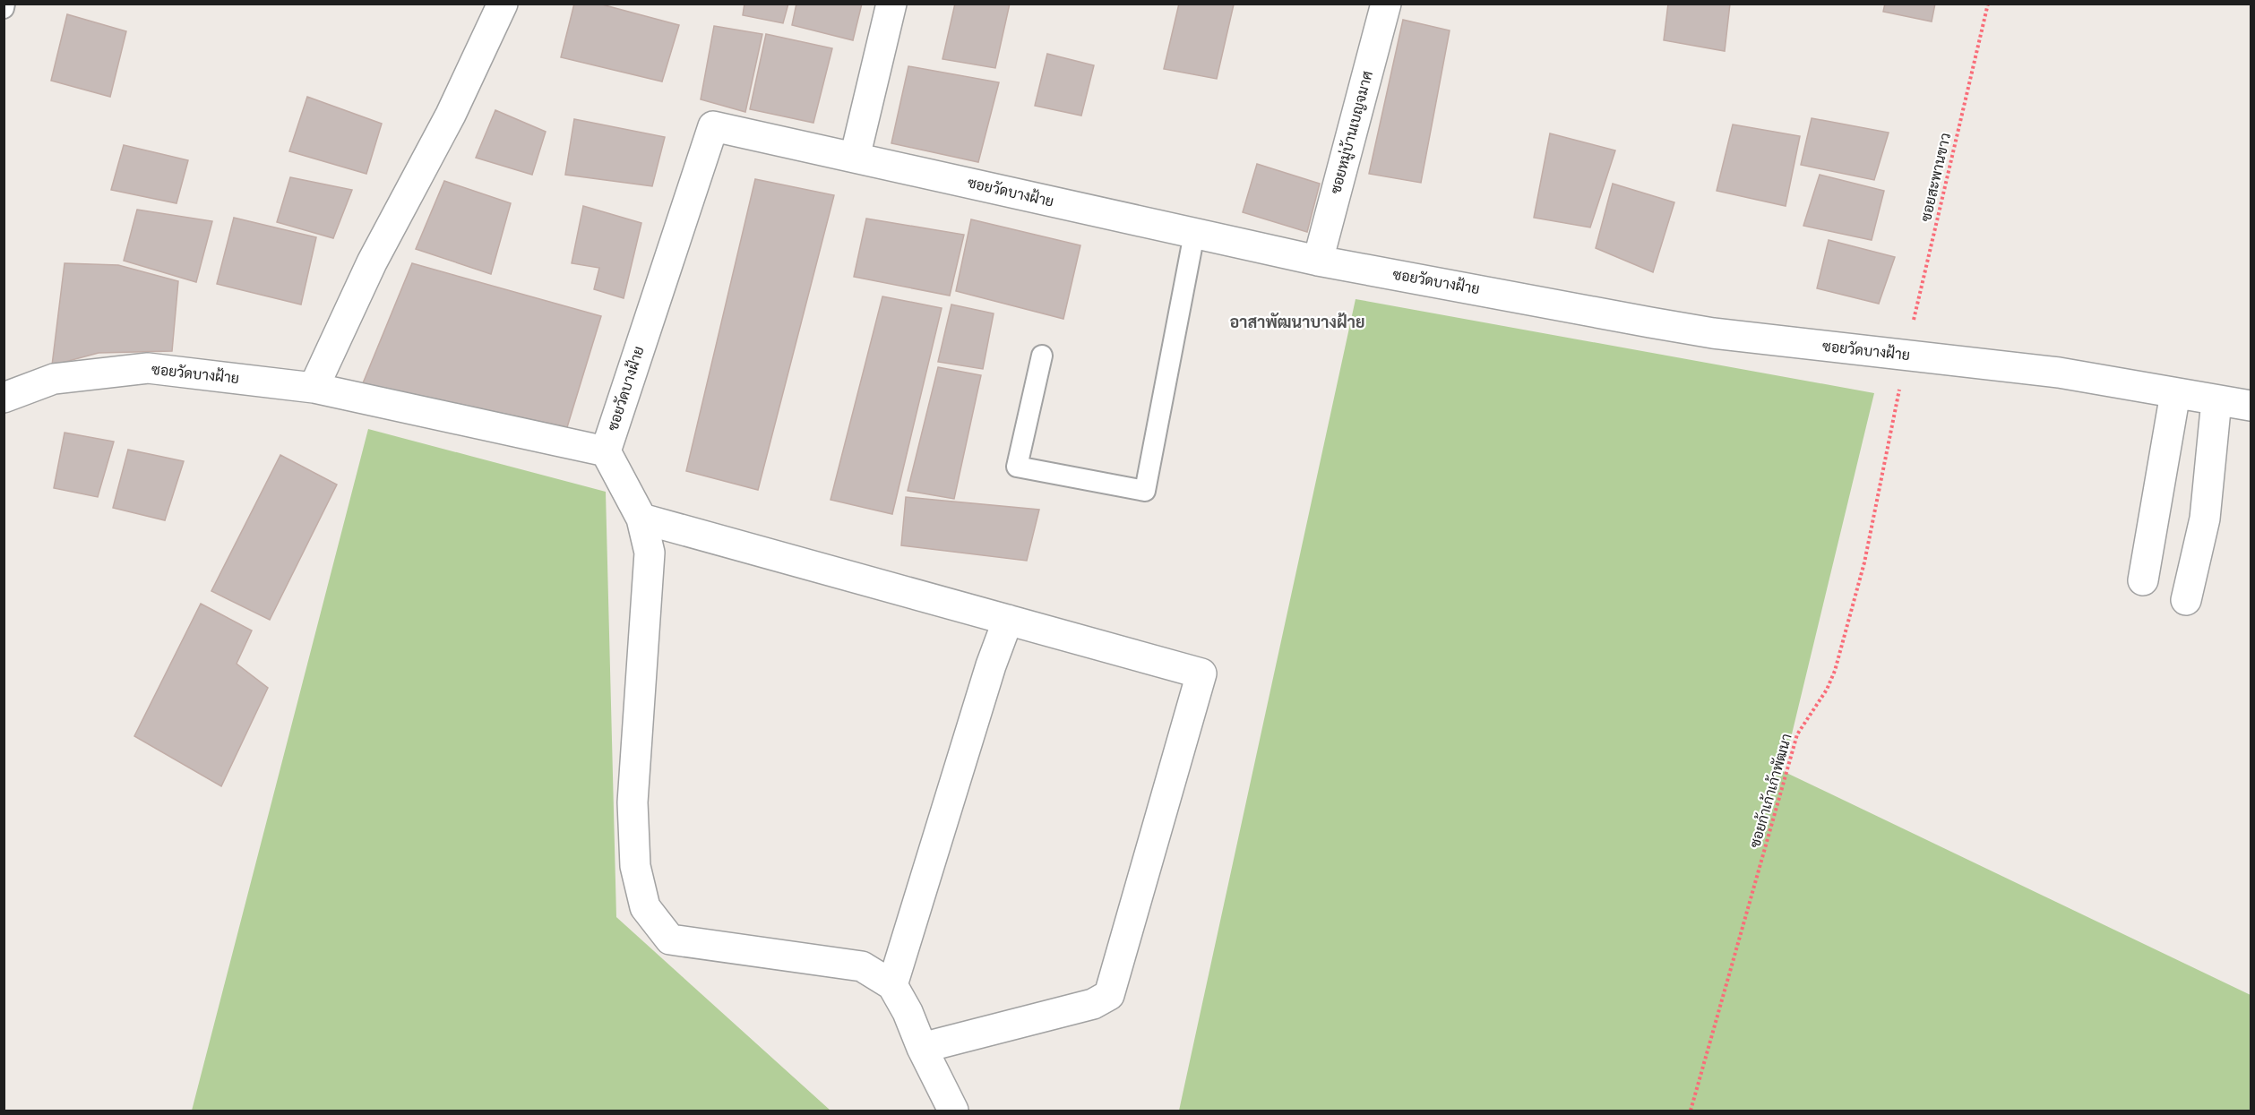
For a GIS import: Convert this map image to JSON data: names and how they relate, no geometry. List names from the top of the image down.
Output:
{
  "streets": {
    "street": ["ซอยหมู่บ้านเบญจมาศ", "ซอยวัดบางฝ้าย"],
    "path": ["ซอยสะพานขาว", "ซอยก้าเก้าเก้าพัฒนา"]
  },
  "crossings": [
    ["ซอยหมู่บ้านเบญจมาศ", "ซอยวัดบางฝ้าย"],
    ["ซอยสะพานขาว", "ซอยวัดบางฝ้าย"],
    ["ซอยสะพานขาว", "ซอยก้าเก้าเก้าพัฒนา"],
    ["ซอยวัดบางฝ้าย", "ซอยก้าเก้าเก้าพัฒนา"]
  ],
  "districts": ["อาสาพัฒนาบางฝ้าย"]
}
